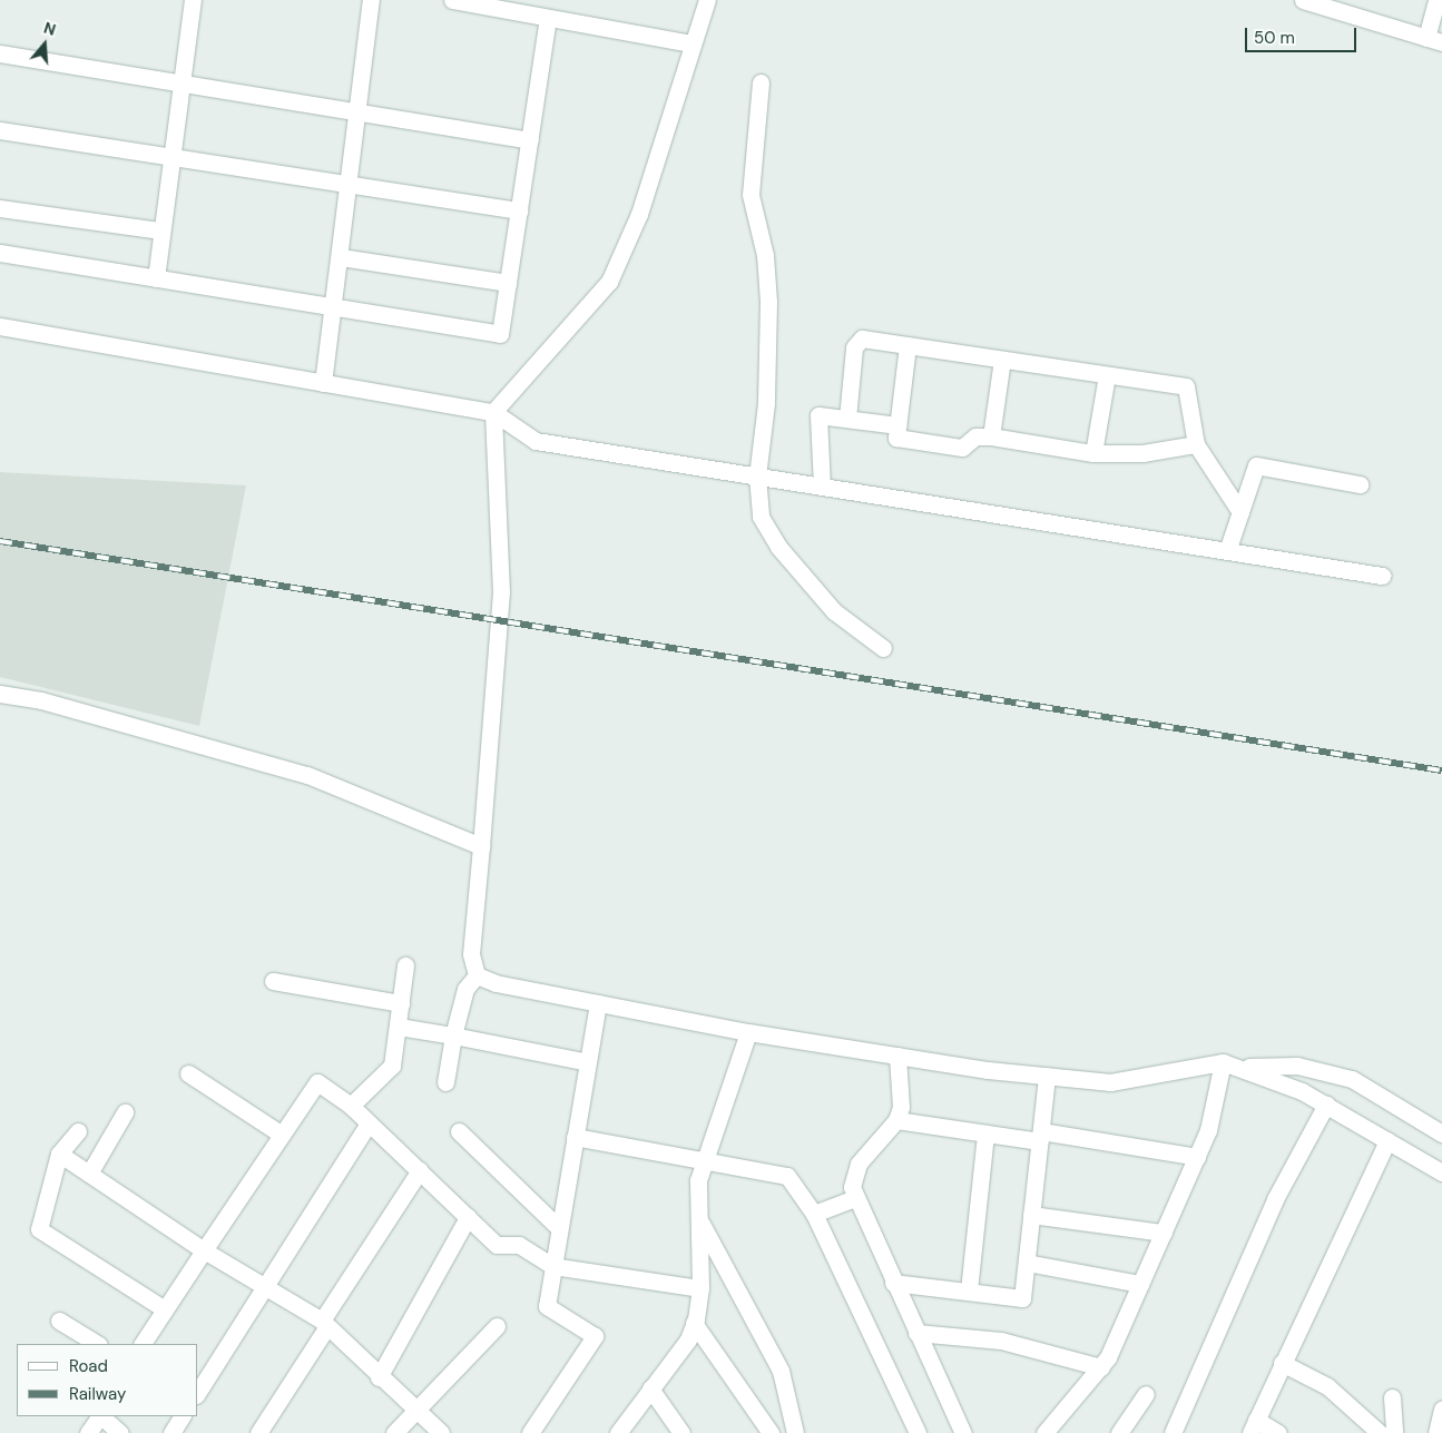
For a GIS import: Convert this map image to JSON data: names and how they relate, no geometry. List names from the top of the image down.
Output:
{
  "legend": ["Road", "Railway"],
  "scale_bar": "50 m",
  "north": "top"
}
